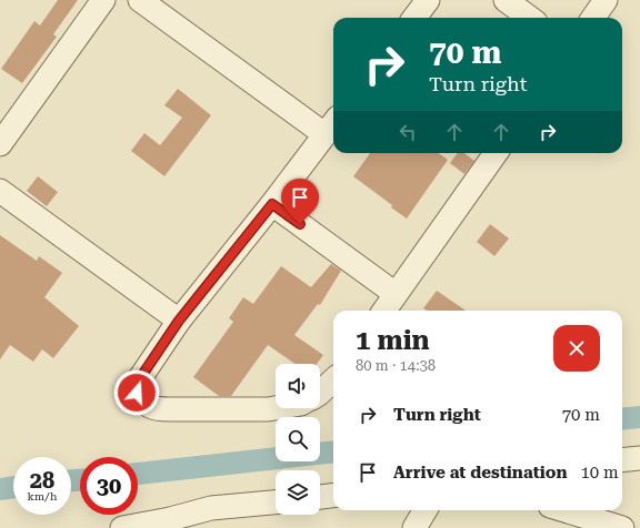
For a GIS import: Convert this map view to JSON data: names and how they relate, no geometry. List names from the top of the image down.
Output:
{
  "page": {
    "turn": ["70 m", "Turn right"],
    "heading": ["1 min", "80 m · 14:38"],
    "list": [
      {
        "name": "Turn right",
        "value": "70 m"
      },
      {
        "name": "Arrive at destination",
        "value": "10 m"
      }
    ],
    "speed": "28 km/h",
    "limit": "30"
  }
}
